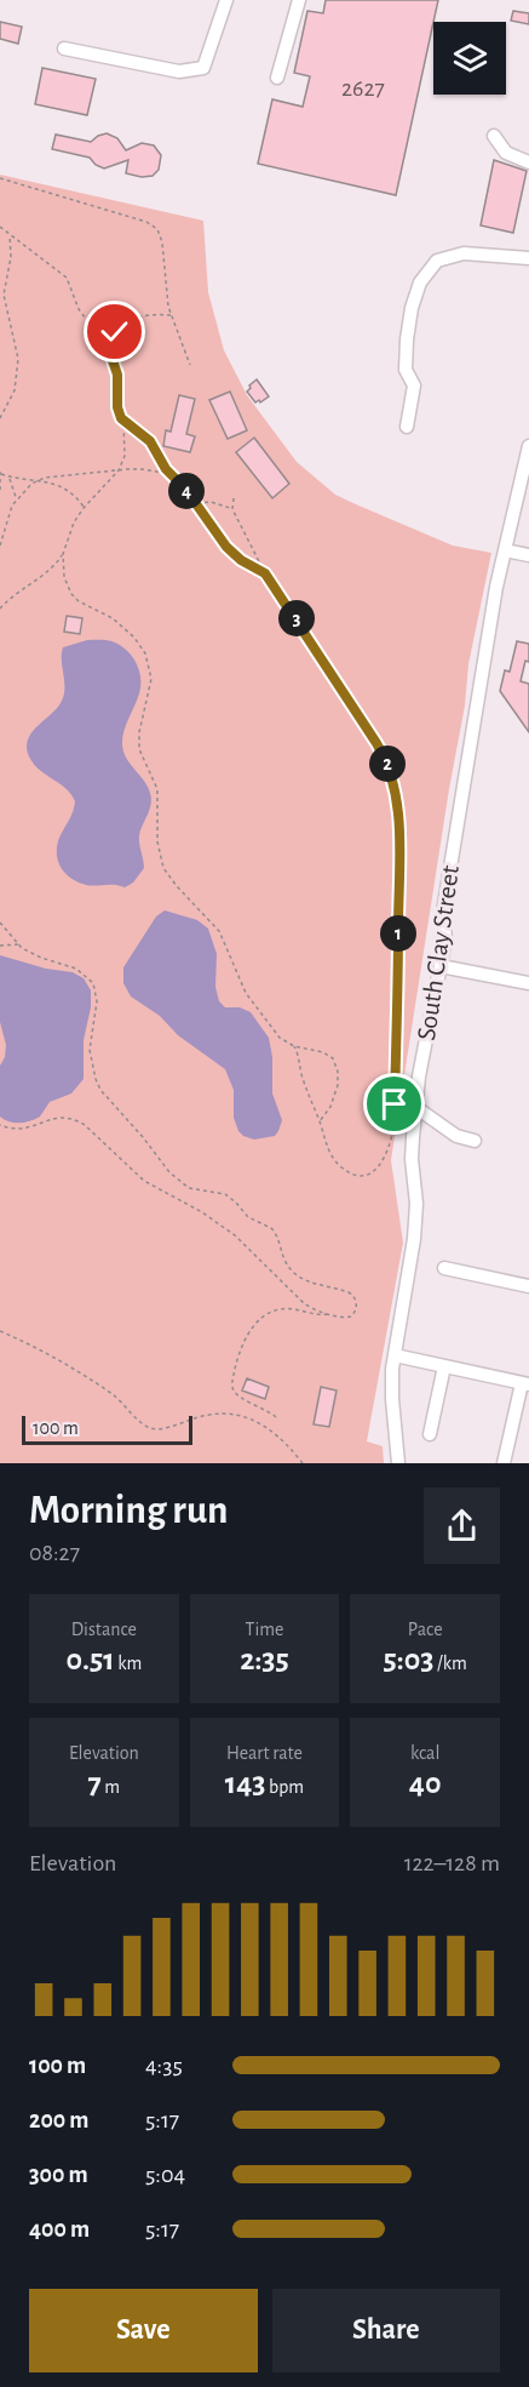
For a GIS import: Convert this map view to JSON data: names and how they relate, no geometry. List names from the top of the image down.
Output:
{
  "streets": {
    "street": ["South Clay Street"]
  },
  "house_numbers": ["2627"],
  "scale_bar": "100 m",
  "page": {
    "pins": [
      "4",
      "3",
      "2",
      "1"
    ],
    "scale": "100 m",
    "heading": ["Morning run", "08:27"],
    "stats": [
      ["Distance", "0.51 km"],
      ["Time", "2:35"],
      ["Pace", "5:03 /km"],
      ["Elevation", "7 m"],
      ["Heart rate", "143 bpm"],
      ["kcal", "40"]
    ],
    "chart": ["Elevation", "122–128 m"],
    "list": [
      {
        "name": "100 m",
        "note": "4:35"
      },
      {
        "name": "200 m",
        "note": "5:17"
      },
      {
        "name": "300 m",
        "note": "5:04"
      },
      {
        "name": "400 m",
        "note": "5:17"
      }
    ],
    "buttons": ["Save", "Share"]
  }
}
